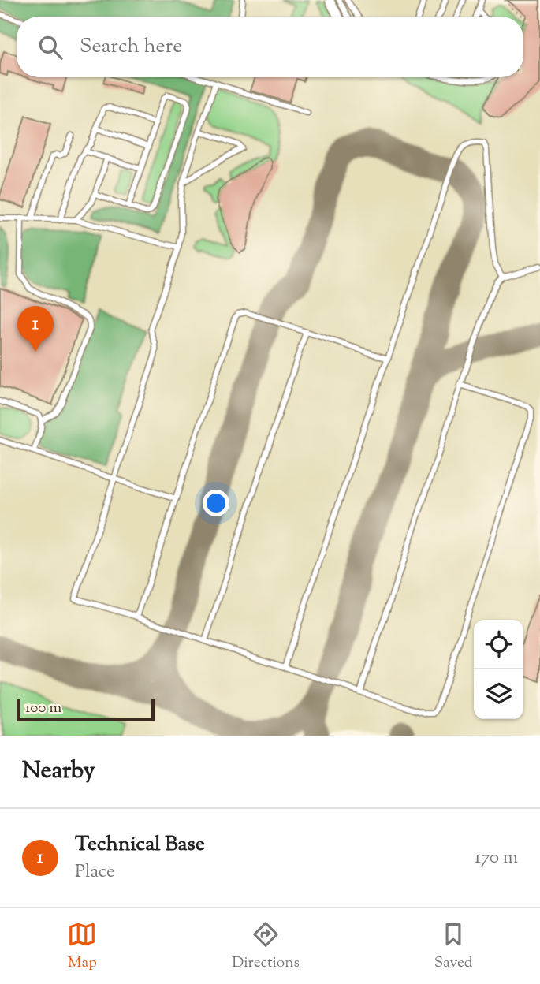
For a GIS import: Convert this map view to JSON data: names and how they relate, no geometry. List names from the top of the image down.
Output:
{
  "scale_bar": "100 m",
  "page": {
    "search": "Search here",
    "pins": "1",
    "scale": "100 m",
    "heading": "Nearby",
    "list": [
      {
        "mark": "1",
        "name": "Technical Base",
        "note": "Place",
        "value": "170 m"
      }
    ],
    "nav": ["Map", "Directions", "Saved"]
  }
}
